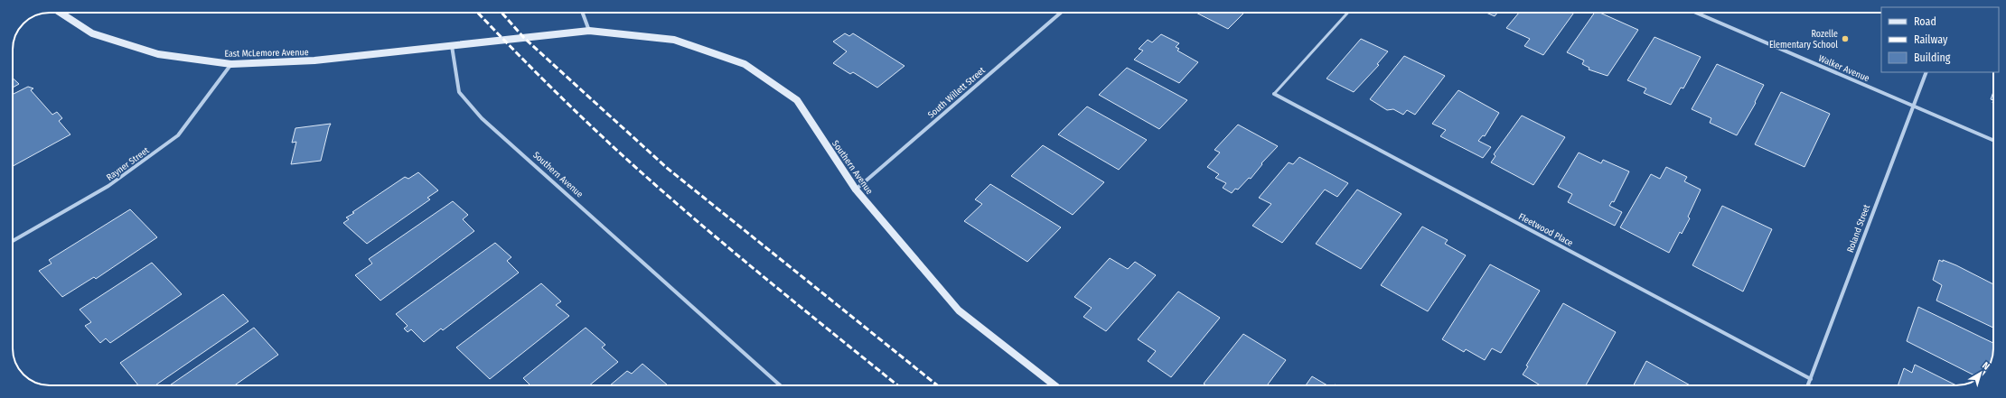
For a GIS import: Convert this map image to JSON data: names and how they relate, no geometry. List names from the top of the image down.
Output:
{
  "streets": {
    "main road": ["East McLemore Avenue", "Southern Avenue"],
    "street": [
      "Walker Avenue",
      "South Willett Street",
      "Rayner Street",
      "Roland Street",
      "Fleetwood Place"
    ]
  },
  "crossings": [
    ["East McLemore Avenue", "Rayner Street"],
    ["East McLemore Avenue", "Southern Avenue"],
    ["Walker Avenue", "Roland Street"],
    ["South Willett Street", "Southern Avenue"],
    ["Roland Street", "Fleetwood Place"]
  ],
  "places": ["Rozelle Elementary School"],
  "legend": ["Road", "Railway", "Building"],
  "north": "top right"
}
